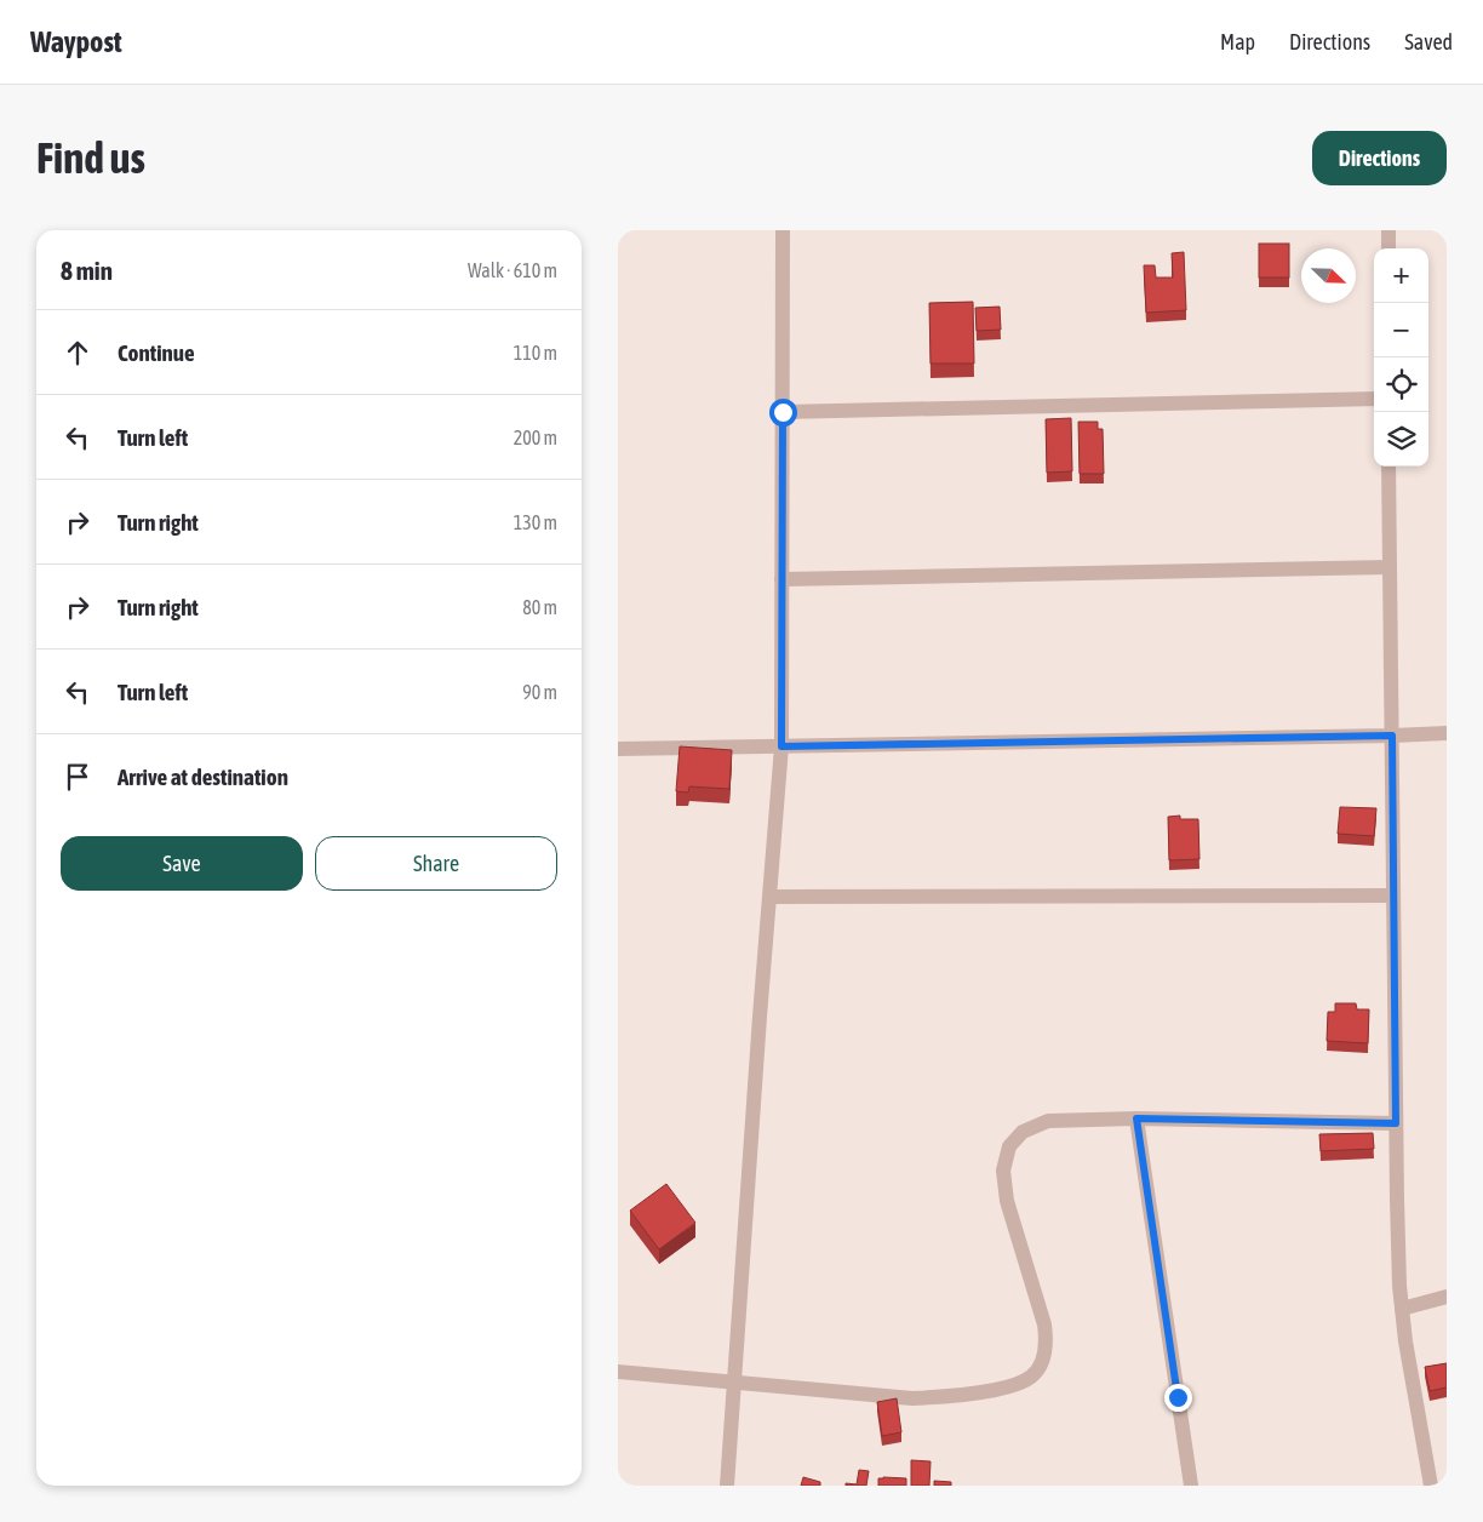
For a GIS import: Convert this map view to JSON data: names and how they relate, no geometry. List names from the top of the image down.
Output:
{
  "north": "bottom right",
  "page": {
    "header": "Waypost",
    "nav": ["Map", "Directions", "Saved"],
    "buttons": [
      "Directions",
      ["Save", "Share"]
    ],
    "title": "Find us",
    "heading": ["8 min", "Walk · 610 m"],
    "map_buttons": ["+", "−"],
    "list": [
      ["Continue", "110 m"],
      ["Turn left", "200 m"],
      ["Turn right", "130 m"],
      ["Turn right", "80 m"],
      ["Turn left", "90 m"],
      "Arrive at destination"
    ]
  }
}
